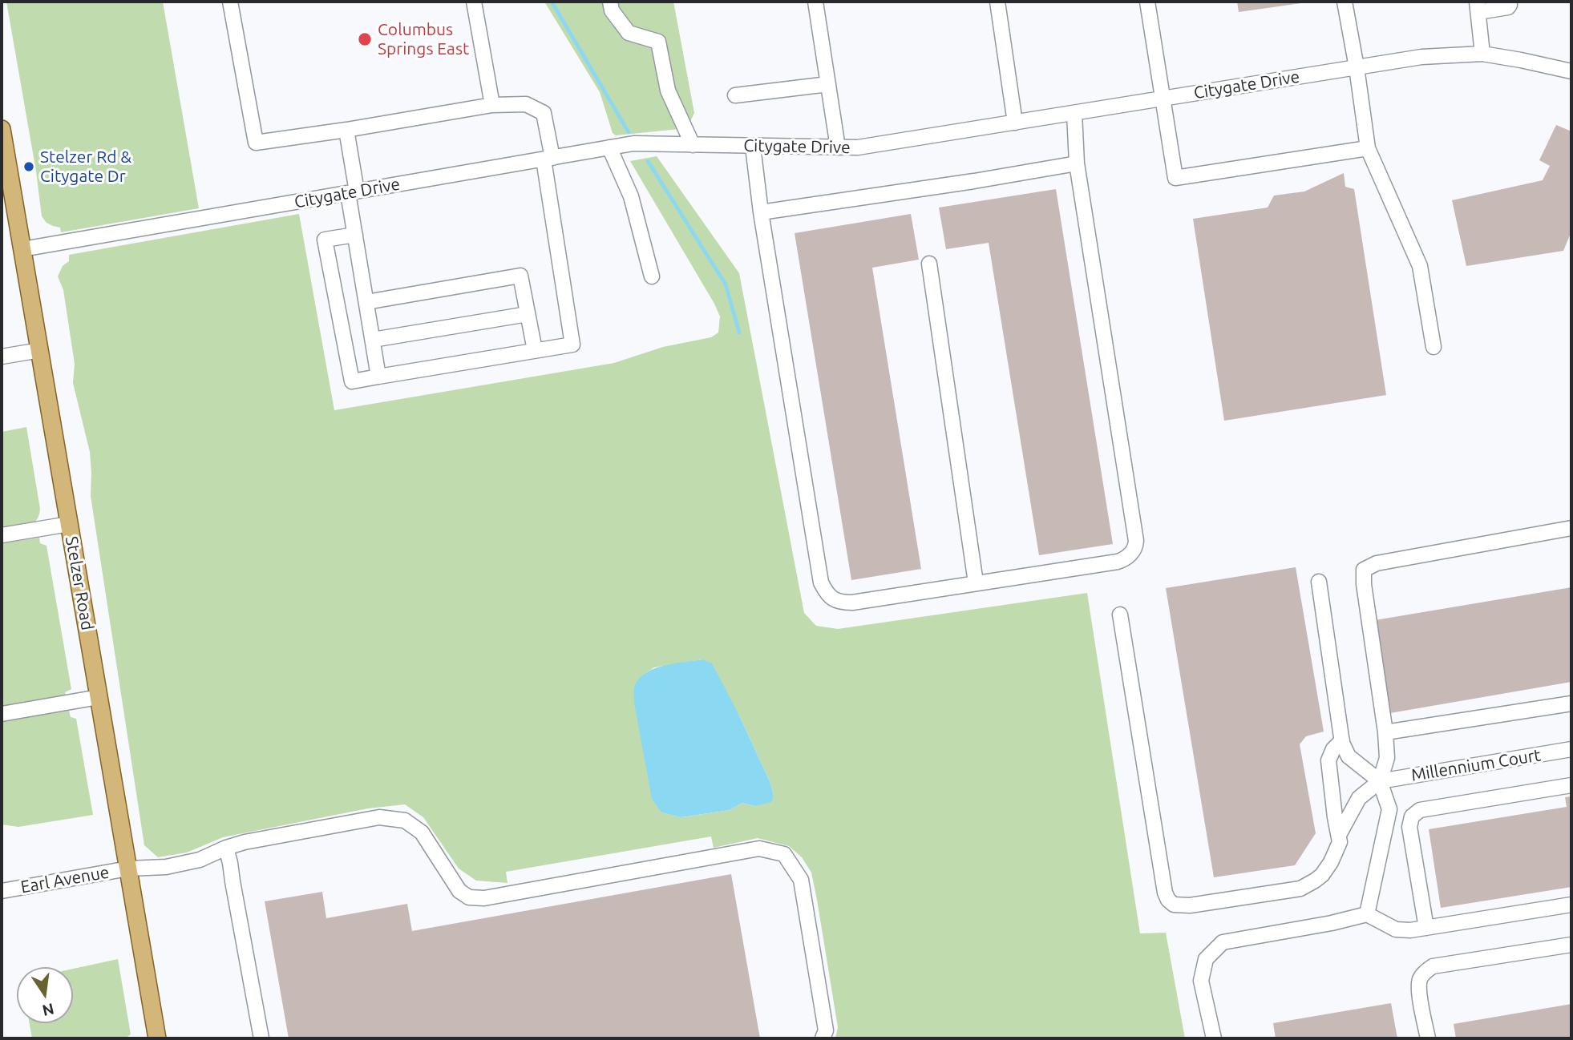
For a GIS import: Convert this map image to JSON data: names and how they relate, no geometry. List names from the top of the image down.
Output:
{
  "streets": {
    "main road": ["Stelzer Road"],
    "street": ["Citygate Drive", "Millennium Court", "Earl Avenue"]
  },
  "crossings": [
    ["Citygate Drive", "Stelzer Road"],
    ["Stelzer Road", "Earl Avenue"]
  ],
  "places": ["Columbus Springs East", "Stelzer Rd & Citygate Dr"],
  "north": "bottom"
}
